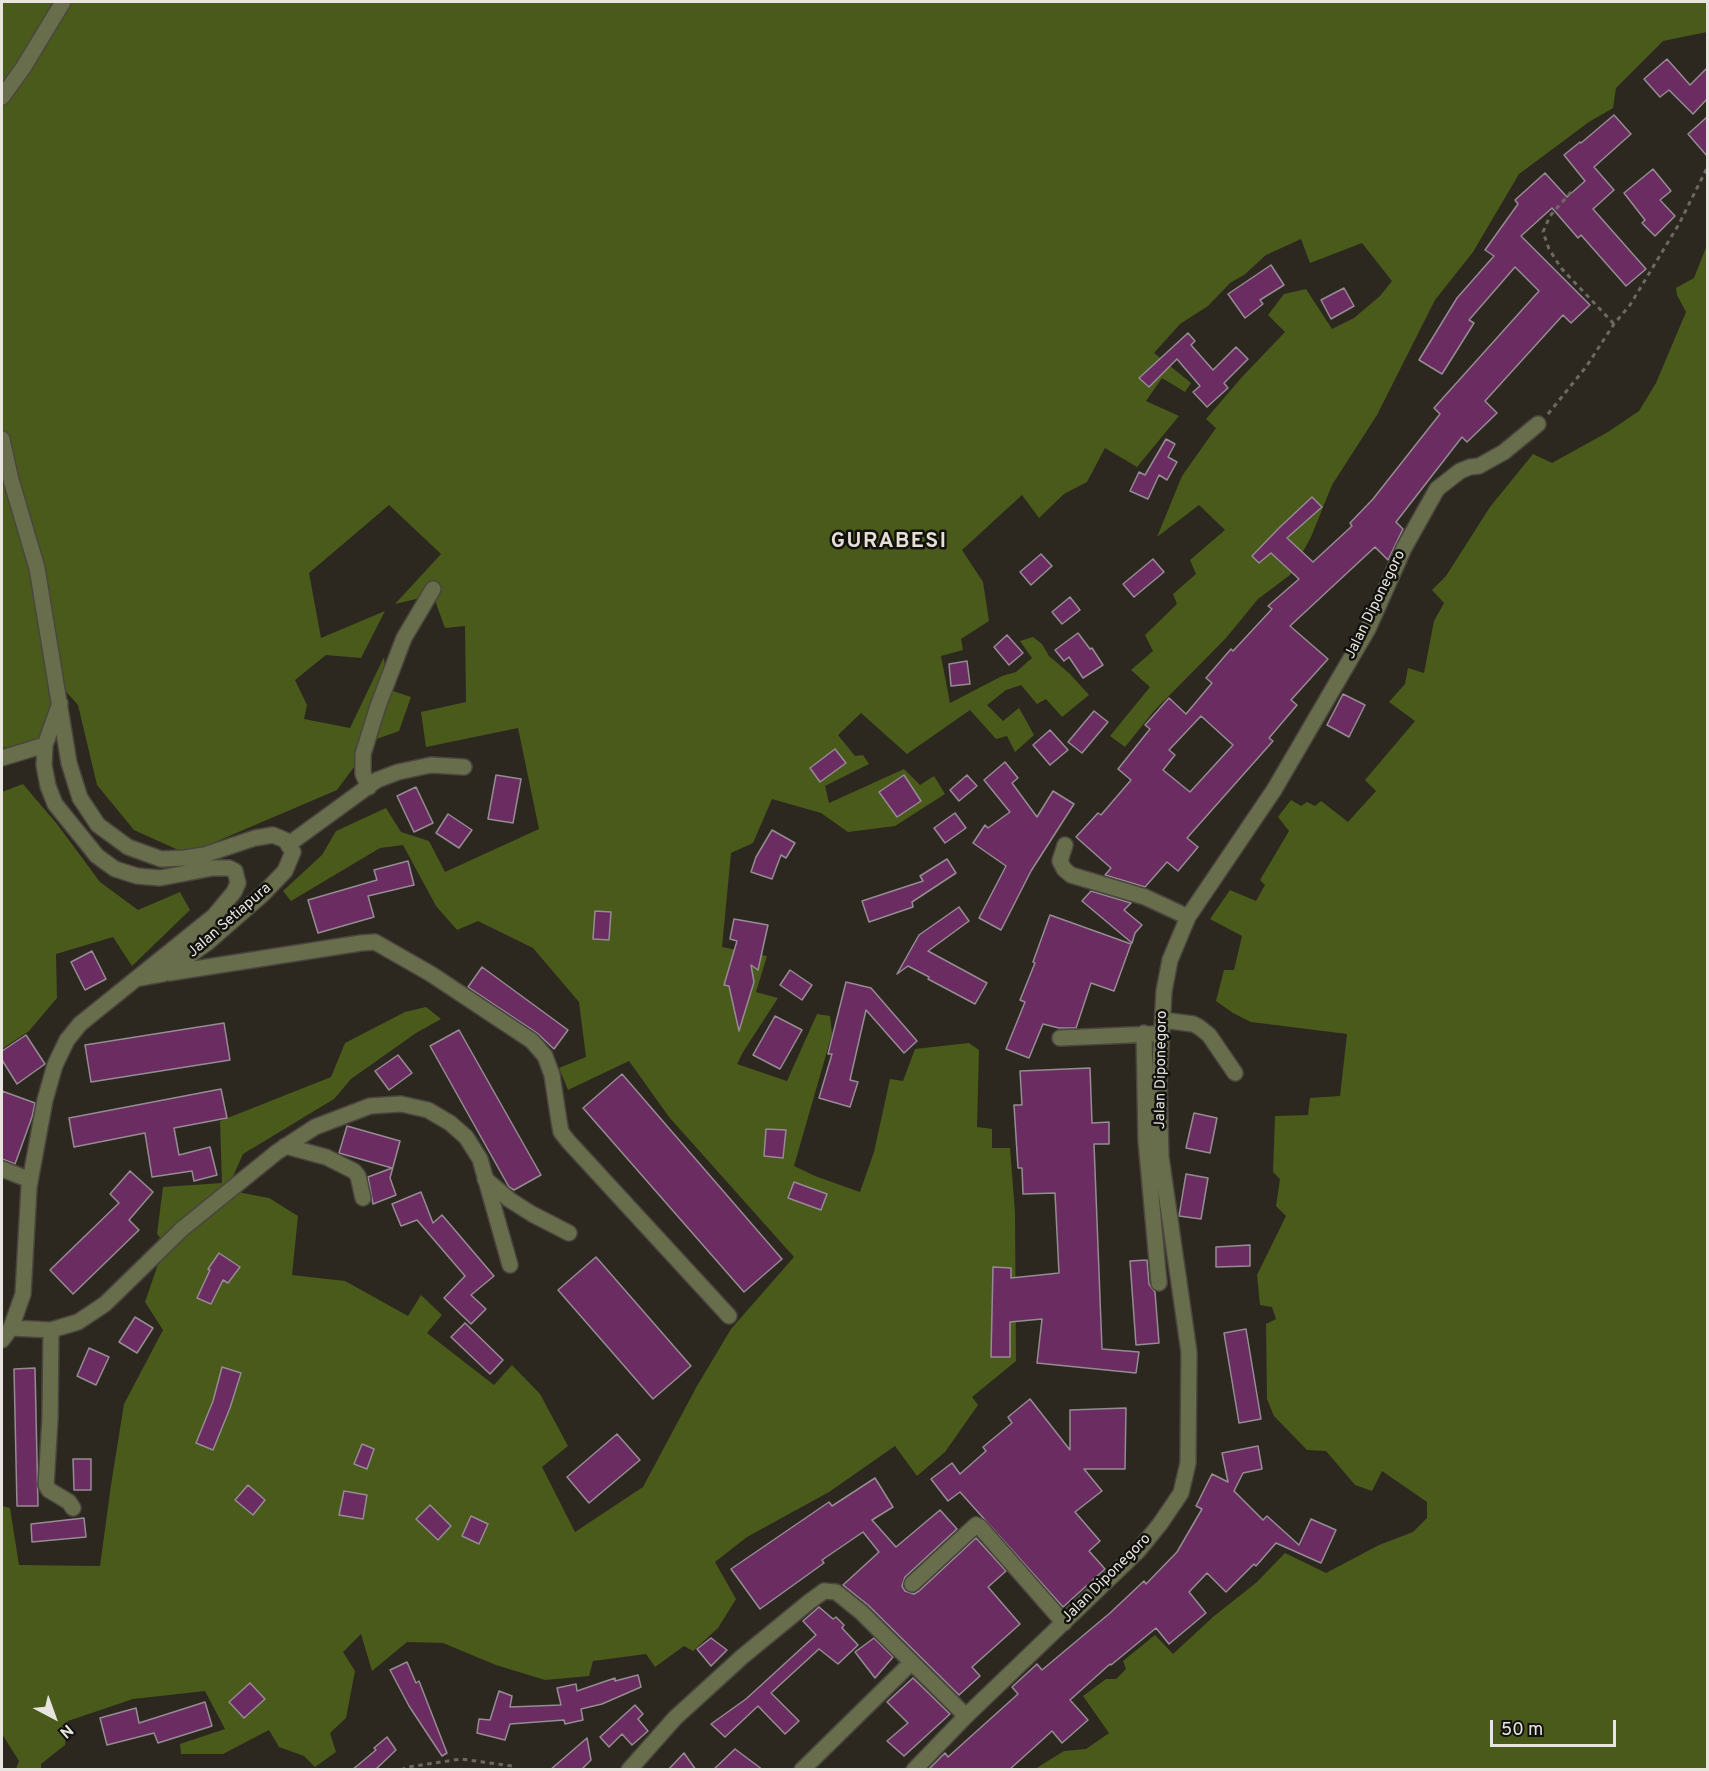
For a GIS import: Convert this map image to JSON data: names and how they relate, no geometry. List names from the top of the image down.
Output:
{
  "streets": {
    "street": ["Jalan Diponegoro", "Jalan Setiapura"]
  },
  "districts": ["GURABESI"],
  "scale_bar": "50 m",
  "north": "bottom right"
}
